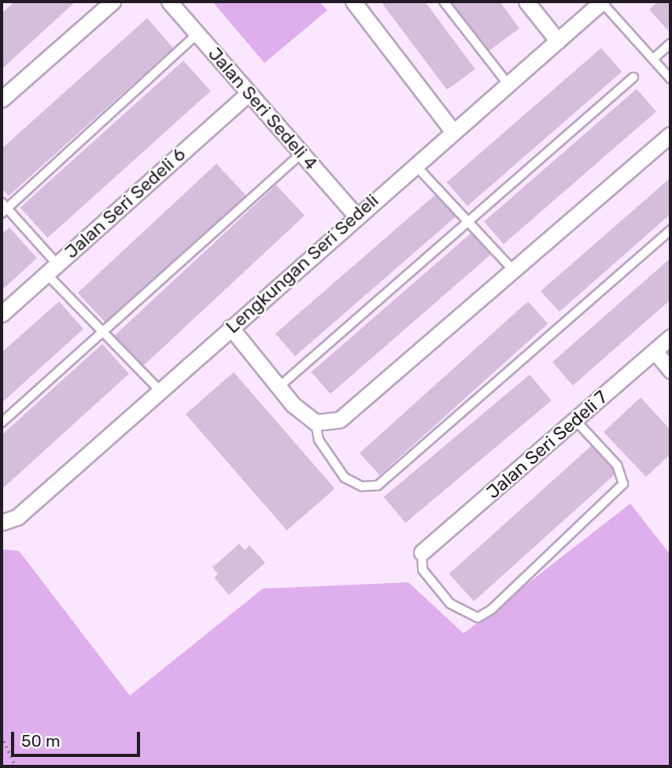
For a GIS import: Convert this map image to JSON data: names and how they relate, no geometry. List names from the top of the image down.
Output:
{
  "streets": {
    "street": [
      "Jalan Seri Sedeli 4",
      "Jalan Seri Sedeli 6",
      "Lengkungan Seri Sedeli",
      "Jalan Seri Sedeli 7"
    ]
  },
  "crossings": [
    ["Jalan Seri Sedeli 4", "Jalan Seri Sedeli 6"],
    ["Jalan Seri Sedeli 4", "Lengkungan Seri Sedeli"]
  ],
  "scale_bar": "50 m"
}
